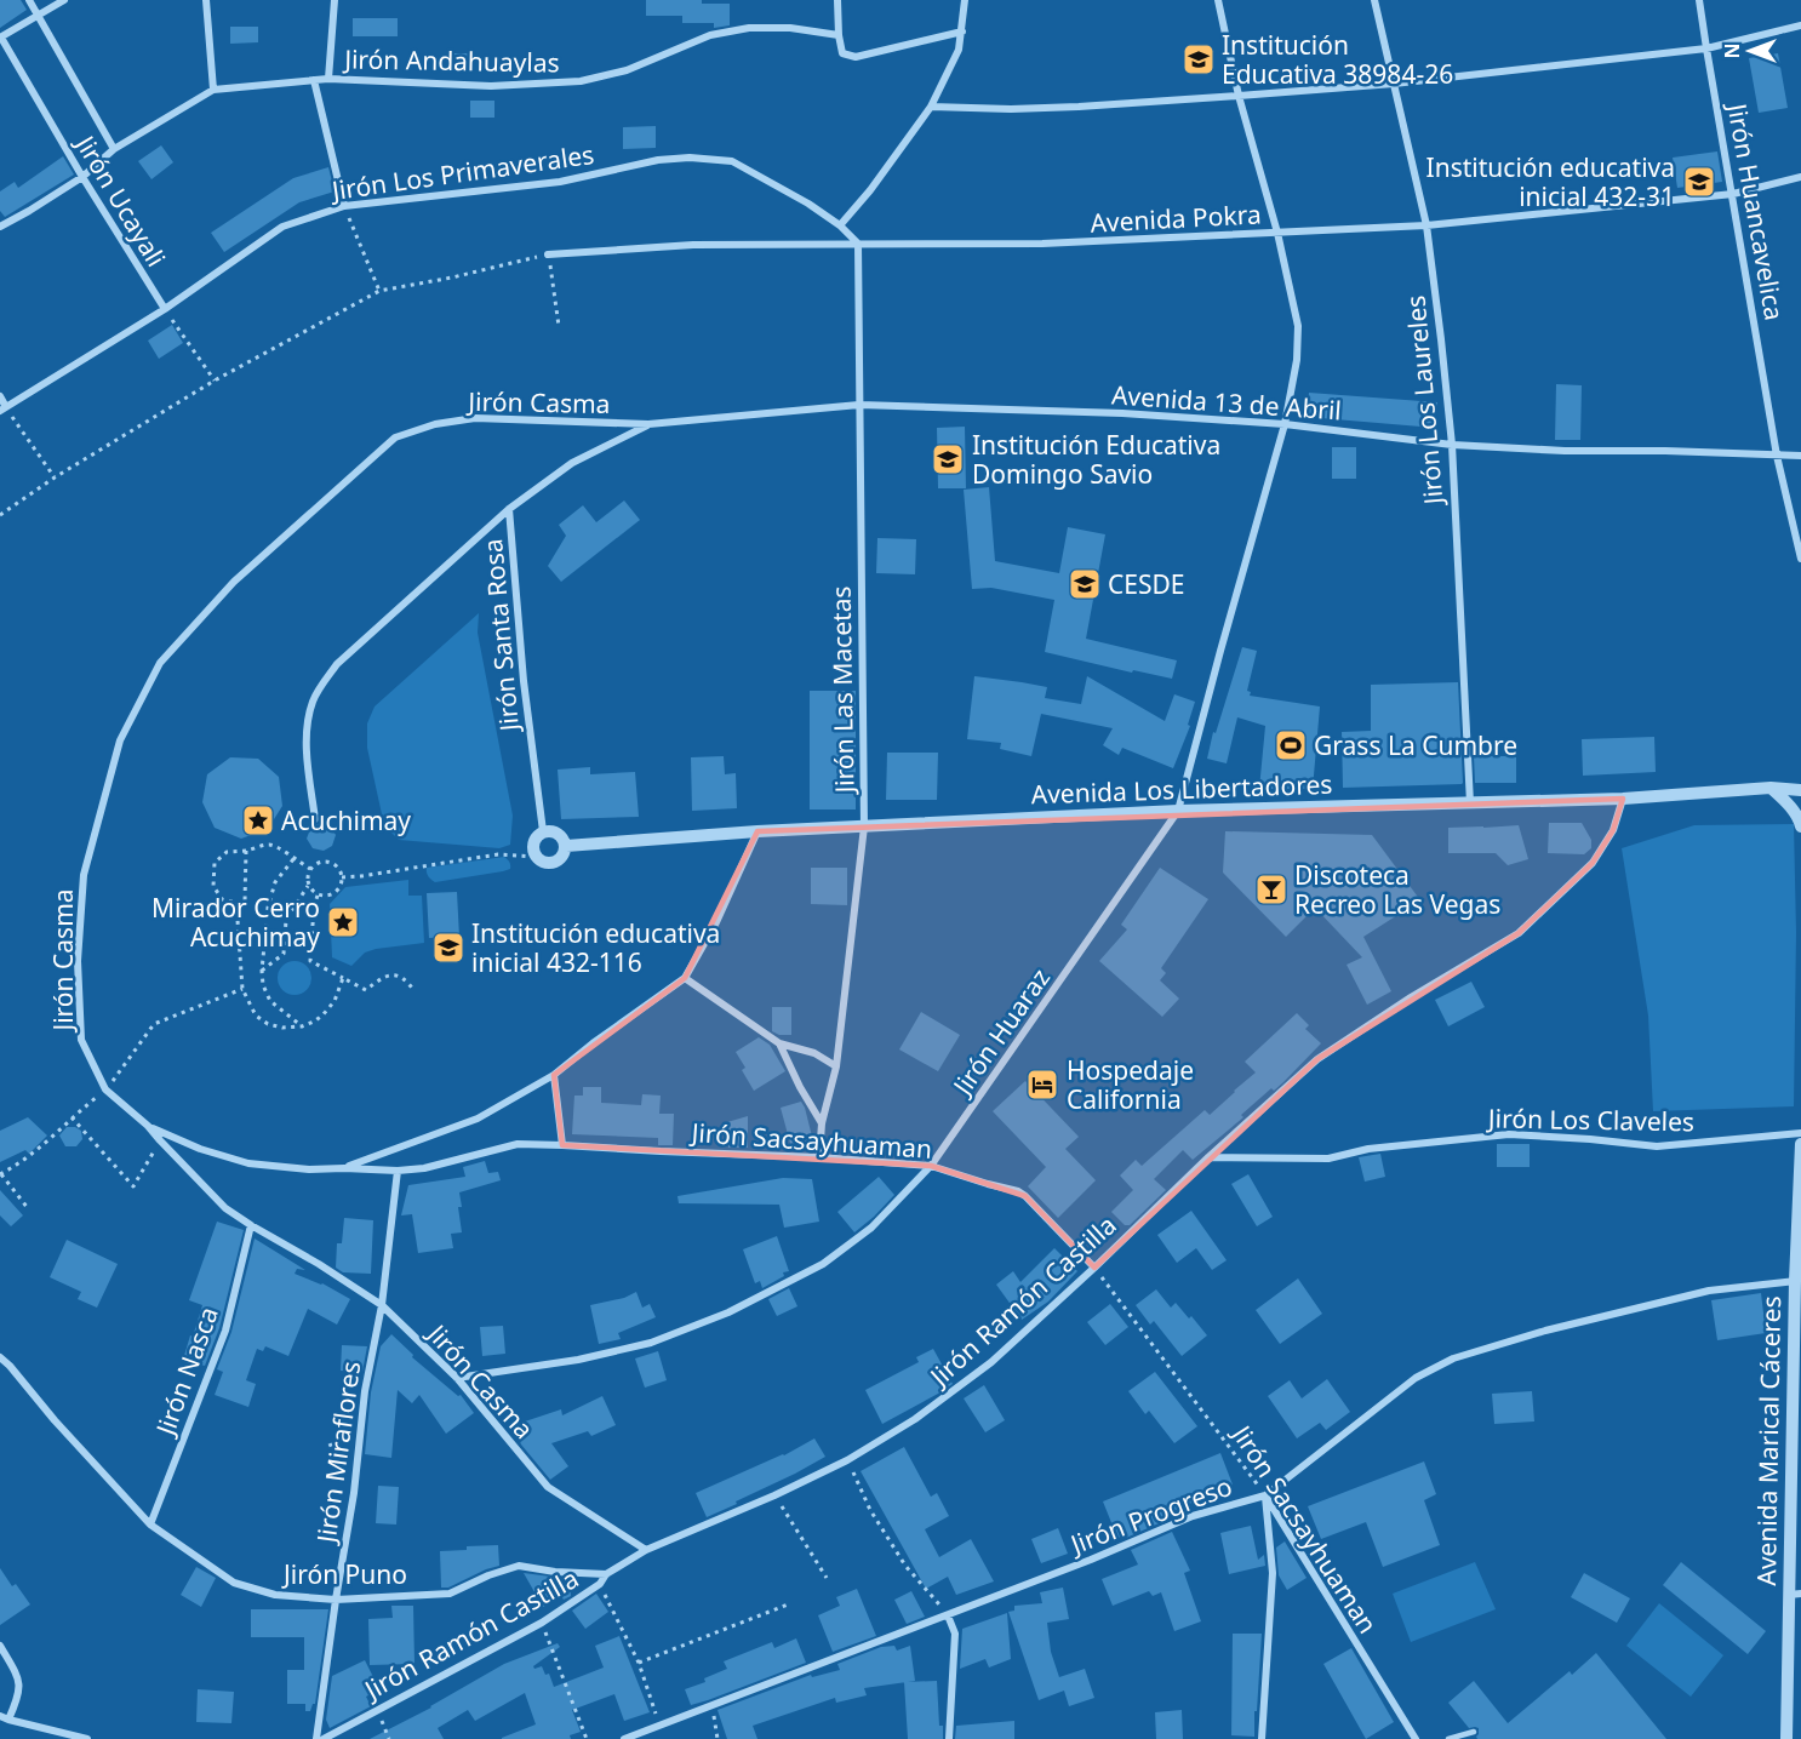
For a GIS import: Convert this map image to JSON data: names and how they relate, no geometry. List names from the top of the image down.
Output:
{
  "streets": {
    "street": [
      "Jirón Andahuaylas",
      "Jirón Los Primaverales",
      "Jirón Ucayali",
      "Jirón Huancavelica",
      "Avenida Pokra",
      "Jirón Los Laureles",
      "Jirón Casma",
      "Avenida 13 de Abril",
      "Jirón Santa Rosa",
      "Jirón Las Macetas",
      "Avenida Los Libertadores",
      "Jirón Huaraz",
      "Jirón Los Claveles",
      "Jirón Sacsayhuaman",
      "Jirón Ramón Castilla",
      "Jirón Nasca",
      "Avenida Marical Cáceres",
      "Jirón Miraflores",
      "Jirón Progreso",
      "Jirón Puno"
    ]
  },
  "crossings": [
    ["Jirón Andahuaylas", "Jirón Ucayali"],
    ["Jirón Los Primaverales", "Jirón Ucayali"],
    ["Jirón Huancavelica", "Avenida Pokra"],
    ["Jirón Huancavelica", "Avenida 13 de Abril"],
    ["Avenida Pokra", "Jirón Los Laureles"],
    ["Avenida Pokra", "Jirón Las Macetas"],
    ["Avenida Pokra", "Jirón Huaraz"],
    ["Jirón Los Laureles", "Avenida 13 de Abril"],
    ["Jirón Los Laureles", "Avenida Los Libertadores"],
    ["Jirón Casma", "Avenida 13 de Abril"],
    ["Jirón Casma", "Jirón Santa Rosa"],
    ["Jirón Casma", "Jirón Huaraz"],
    ["Jirón Casma", "Jirón Sacsayhuaman"],
    ["Jirón Casma", "Jirón Ramón Castilla"],
    ["Jirón Casma", "Jirón Nasca"],
    ["Jirón Casma", "Jirón Miraflores"],
    ["Avenida 13 de Abril", "Jirón Santa Rosa"],
    ["Avenida 13 de Abril", "Jirón Las Macetas"],
    ["Avenida 13 de Abril", "Jirón Huaraz"],
    ["Jirón Santa Rosa", "Avenida Los Libertadores"],
    ["Jirón Las Macetas", "Avenida Los Libertadores"],
    ["Jirón Las Macetas", "Jirón Sacsayhuaman"],
    ["Avenida Los Libertadores", "Jirón Huaraz"],
    ["Avenida Los Libertadores", "Jirón Ramón Castilla"],
    ["Jirón Huaraz", "Jirón Sacsayhuaman"],
    ["Jirón Los Claveles", "Jirón Ramón Castilla"],
    ["Jirón Sacsayhuaman", "Jirón Ramón Castilla"],
    ["Jirón Sacsayhuaman", "Jirón Miraflores"],
    ["Jirón Sacsayhuaman", "Jirón Progreso"],
    ["Jirón Ramón Castilla", "Jirón Puno"],
    ["Jirón Nasca", "Jirón Puno"],
    ["Avenida Marical Cáceres", "Jirón Progreso"],
    ["Jirón Miraflores", "Jirón Puno"]
  ],
  "places": {
    "school or university": [
      "Institución Educativa 38984-26",
      "Institución educativa inicial 432-31",
      "Institución Educativa Domingo Savio",
      "CESDE",
      "Institución educativa inicial 432-116"
    ],
    "sports": ["Grass La Cumbre"],
    "place": ["Acuchimay", "Mirador Cerro Acuchimay"],
    "bar": ["Discoteca Recreo Las Vegas"],
    "hotel": ["Hospedaje California"]
  },
  "north": "left"
}
